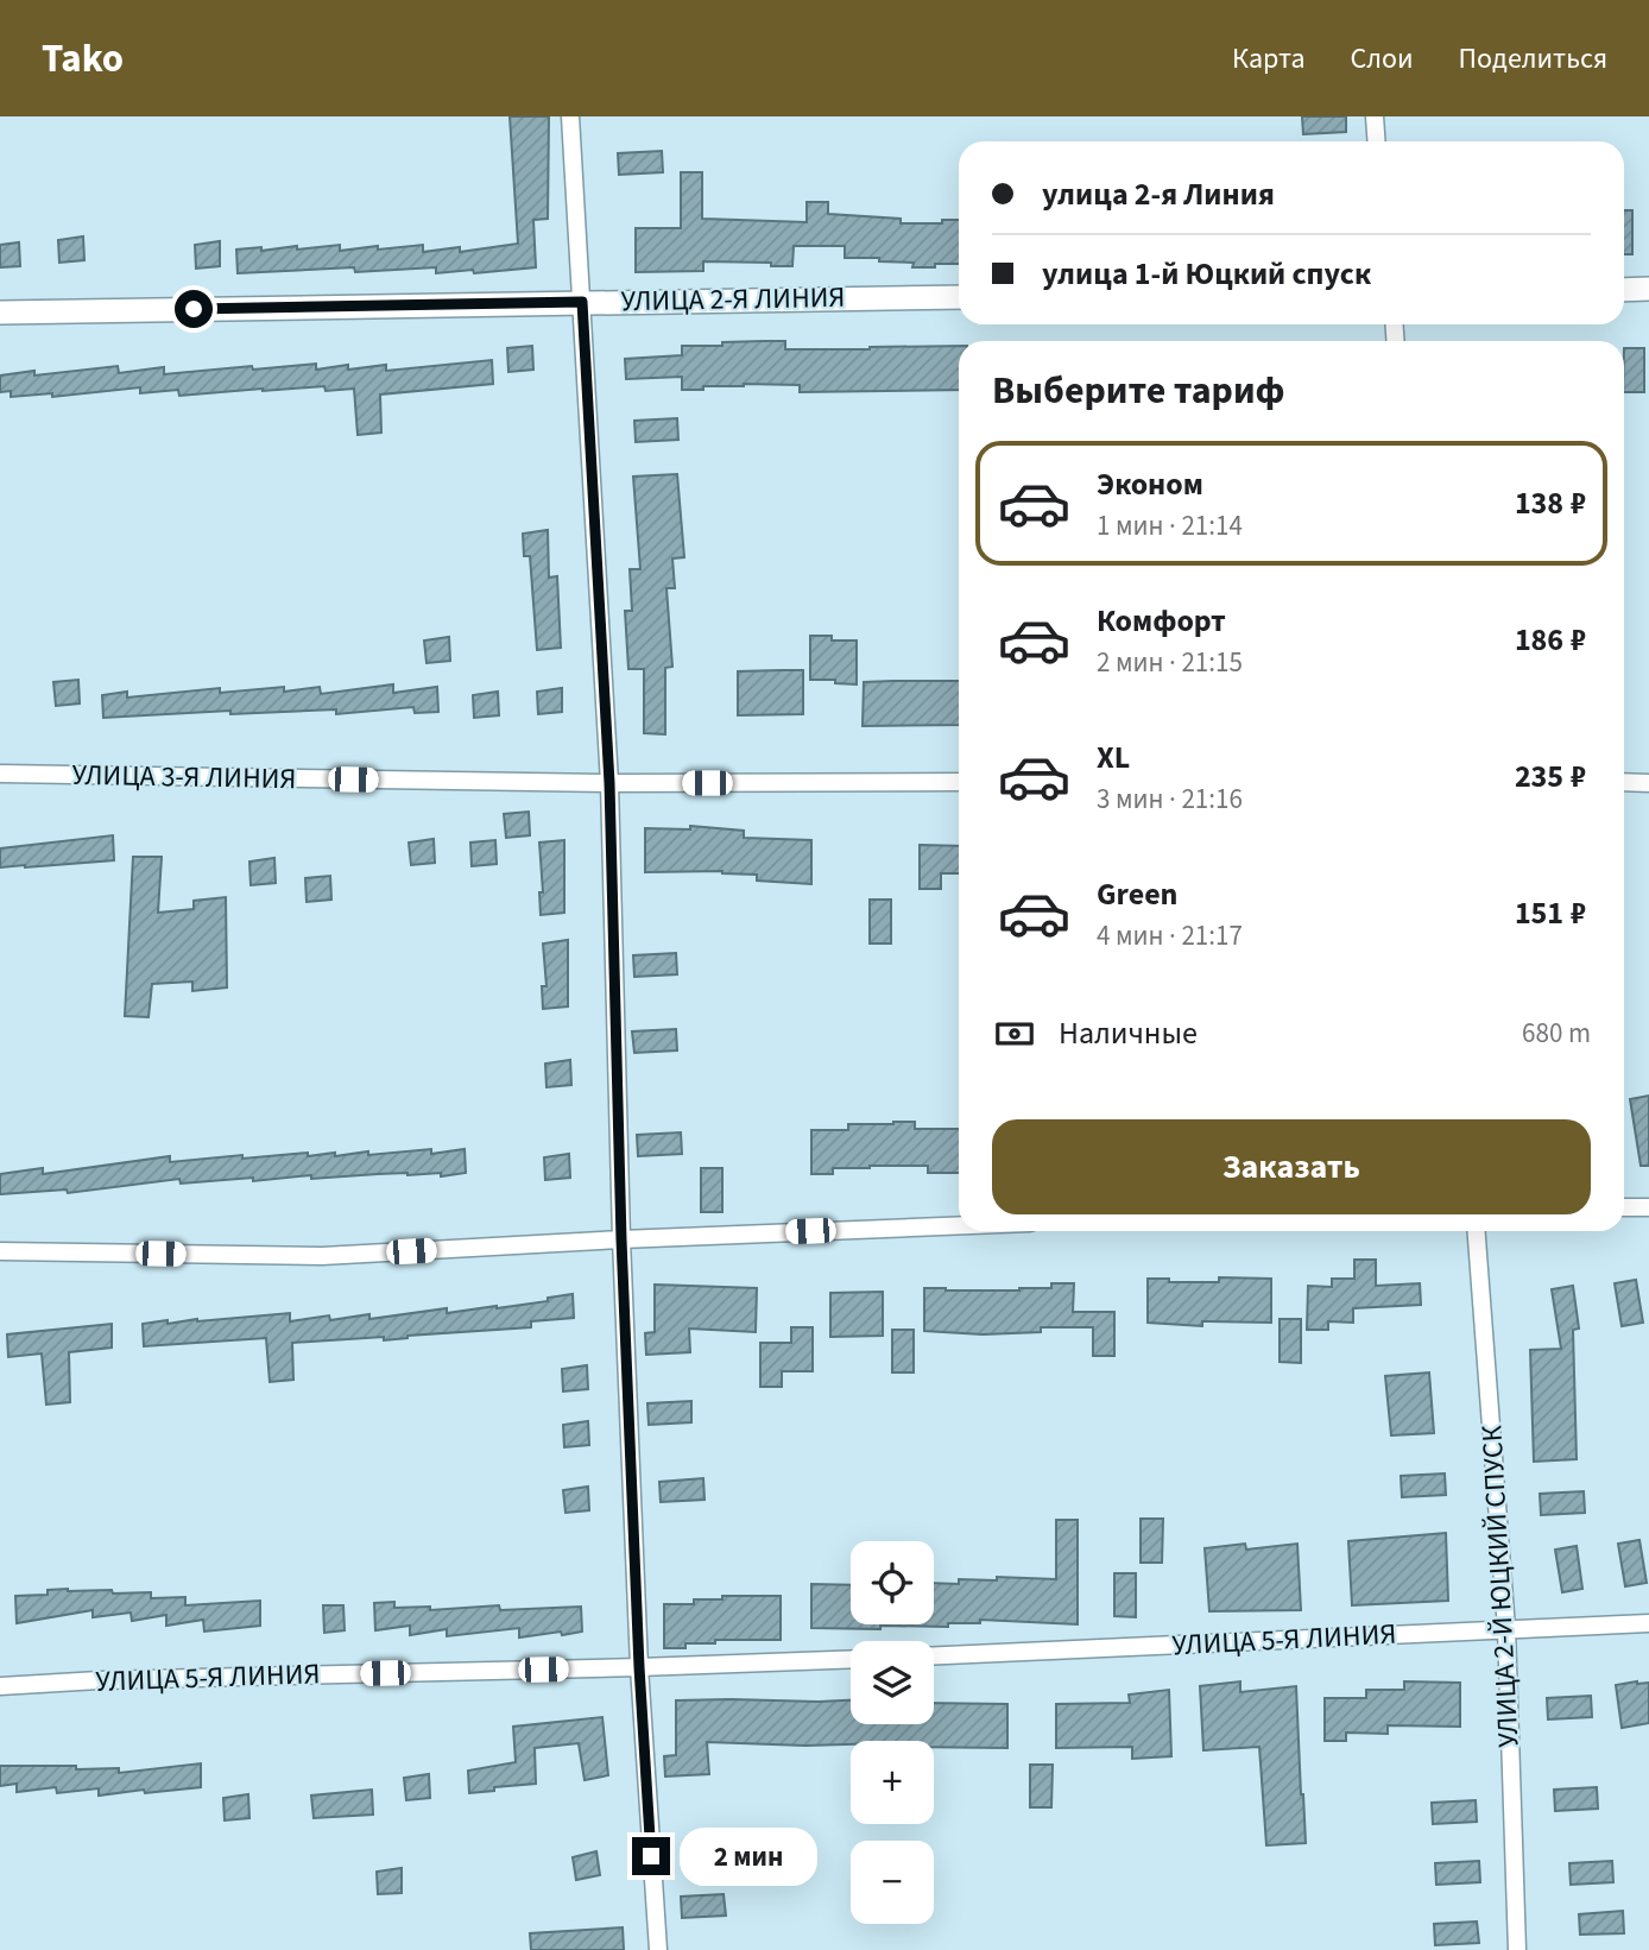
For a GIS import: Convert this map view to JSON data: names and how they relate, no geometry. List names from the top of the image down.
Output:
{
  "streets": {
    "street": [
      "УЛИЦА 2-Я ЛИНИЯ",
      "УЛИЦА 3-Я ЛИНИЯ",
      "УЛИЦА 2-Й ЮЦКИЙ СПУСК",
      "УЛИЦА 5-Я ЛИНИЯ"
    ]
  },
  "crossings": [
    ["УЛИЦА 2-Й ЮЦКИЙ СПУСК", "УЛИЦА 5-Я ЛИНИЯ"]
  ],
  "page": {
    "header": "Tako",
    "nav": ["Карта", "Слои", "Поделиться"],
    "banner": ["улица 2-я Линия", "улица 1-й Юцкий спуск"],
    "heading": "Выберите тариф",
    "list": [
      {
        "name": "Эконом",
        "note": "1 мин · 21:14",
        "value": "138 ₽"
      },
      {
        "name": "Комфорт",
        "note": "2 мин · 21:15",
        "value": "186 ₽"
      },
      {
        "name": "XL",
        "note": "3 мин · 21:16",
        "value": "235 ₽"
      },
      {
        "name": "Green",
        "note": "4 мин · 21:17",
        "value": "151 ₽"
      }
    ],
    "pay": ["Наличные", "680 m"],
    "buttons": "Заказать",
    "map_buttons": ["+", "−"],
    "bubble": "2 мин"
  }
}
